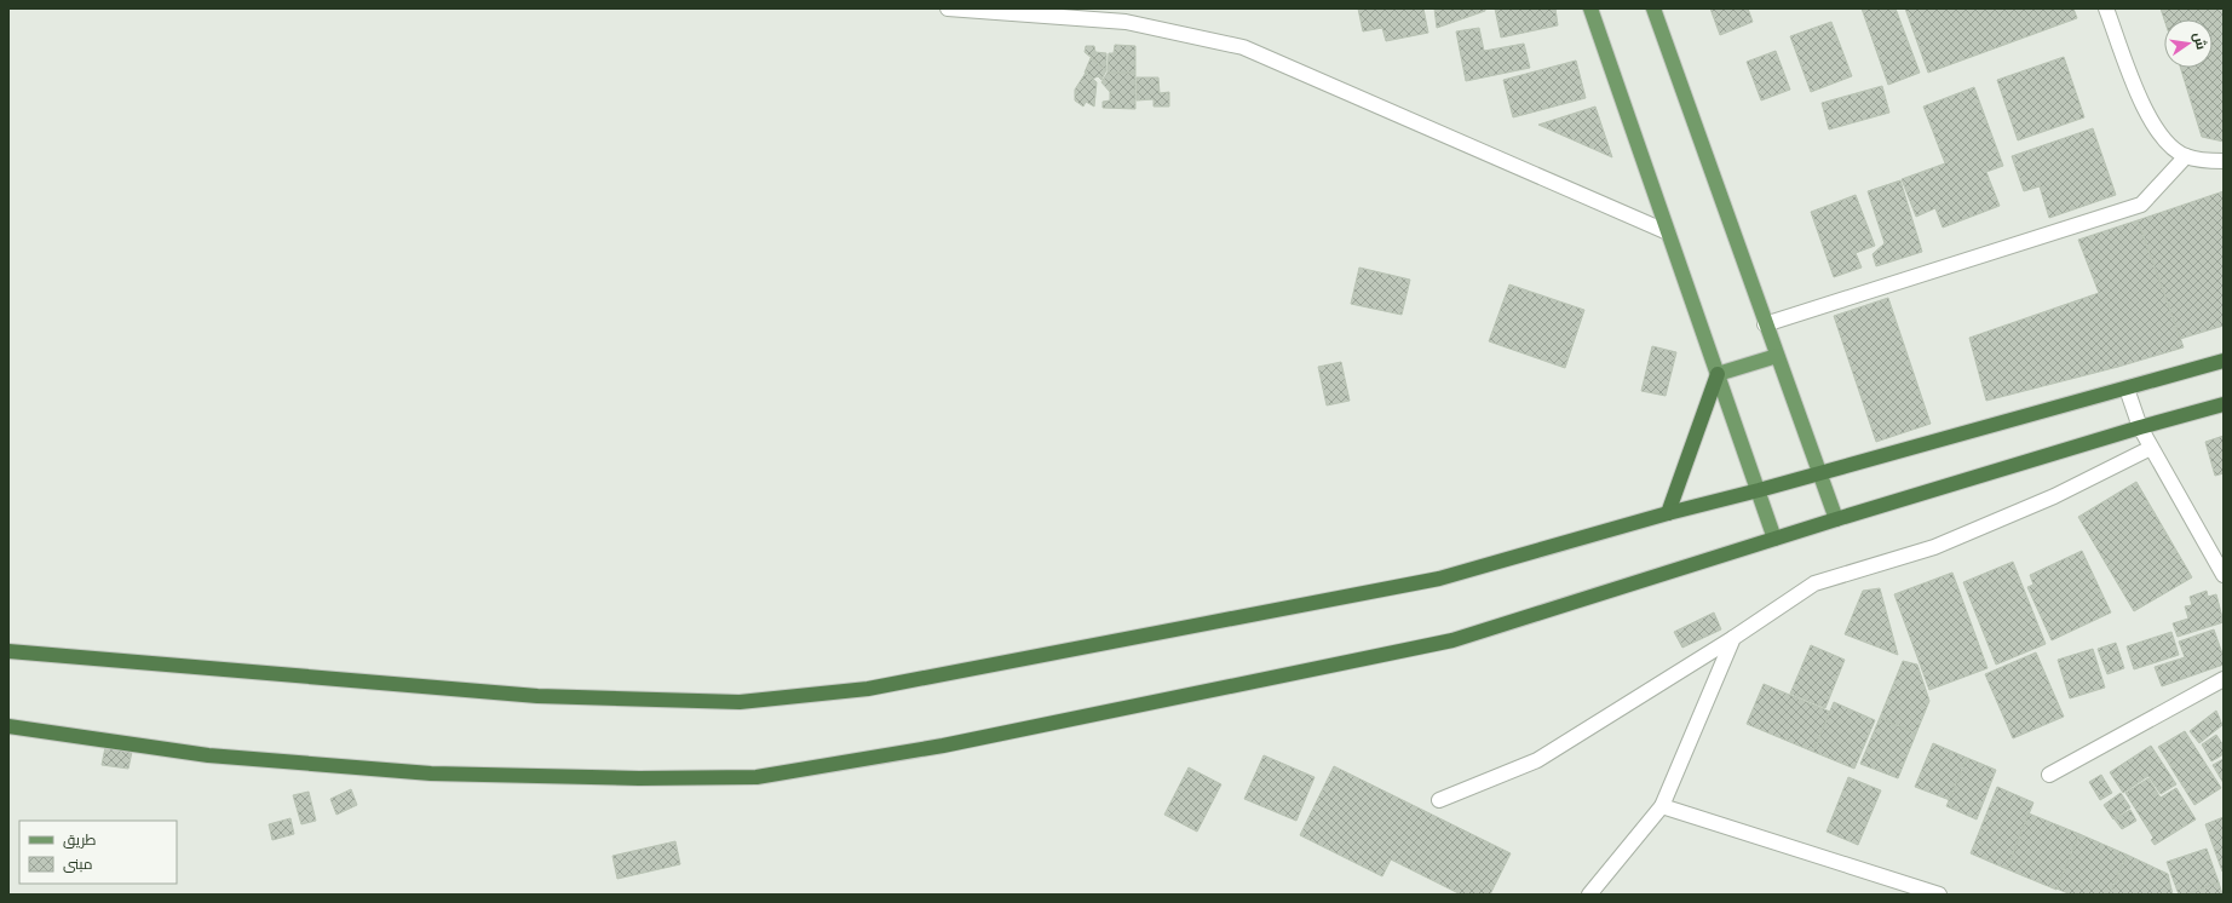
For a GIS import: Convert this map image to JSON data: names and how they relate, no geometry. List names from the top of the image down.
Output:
{
  "legend": ["طريق", "مبنى"],
  "north": "right"
}
